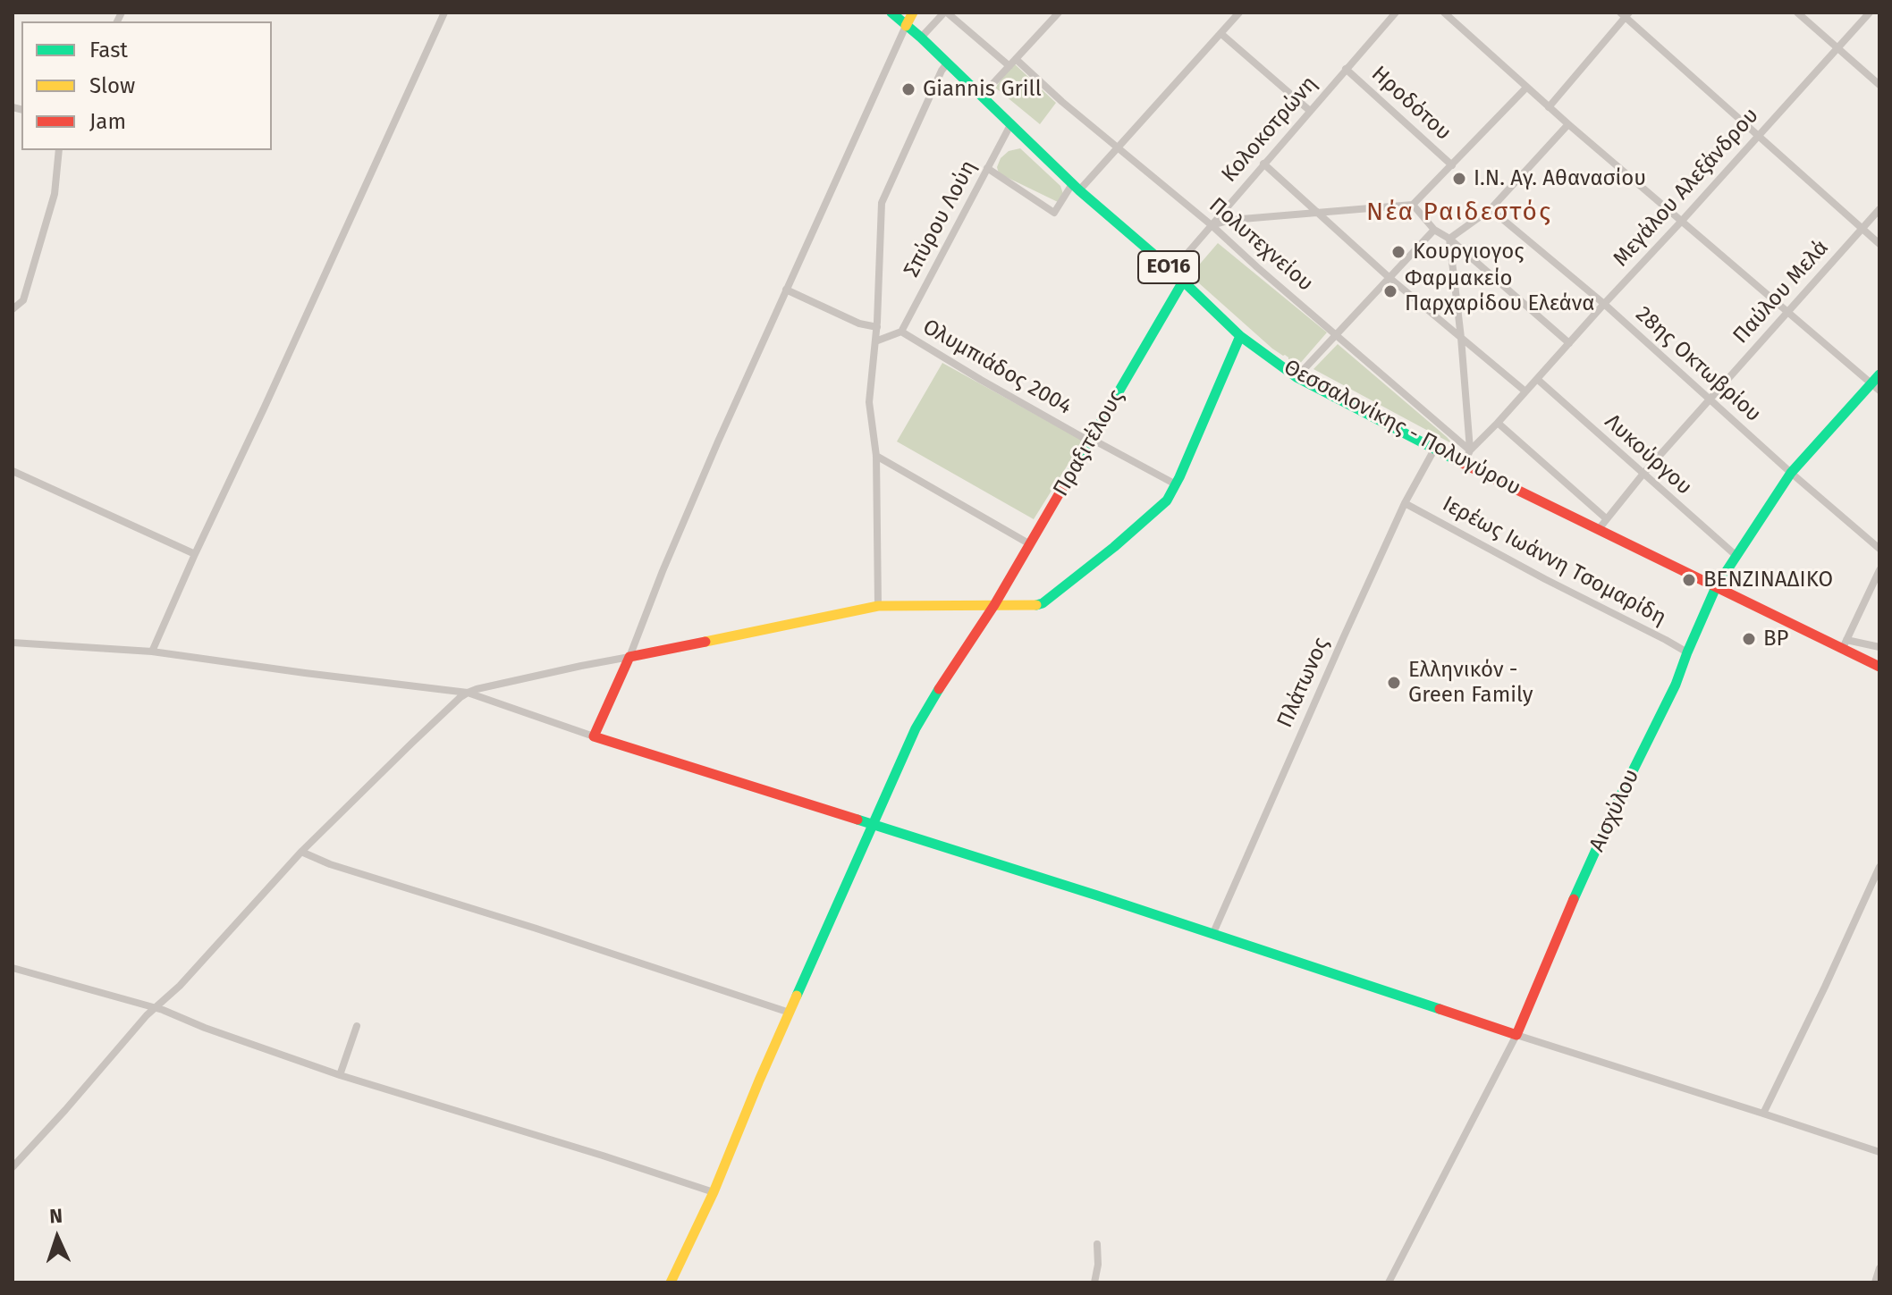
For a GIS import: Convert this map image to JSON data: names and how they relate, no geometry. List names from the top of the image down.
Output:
{
  "streets": {
    "street": [
      "Ηροδότου",
      "Κολοκοτρώνη",
      "Μεγάλου Αλεξάνδρου",
      "Σπύρου Λούη",
      "Πολυτεχνείου",
      "ΕΟ16",
      "Παύλου Μελά",
      "28ης Οκτωβρίου",
      "Ολυμπιάδος 2004",
      "Θεσσαλονίκης - Πολυγύρου",
      "Πραξιτέλους",
      "Λυκούργου",
      "Ιερέως Ιωάννη Τσομαρίδη",
      "Πλάτωνος",
      "Αισχύλου"
    ]
  },
  "crossings": [
    ["Ηροδότου", "Κολοκοτρώνη"],
    ["Κολοκοτρώνη", "Πολυτεχνείου"],
    ["Κολοκοτρώνη", "Θεσσαλονίκης - Πολυγύρου"],
    ["Μεγάλου Αλεξάνδρου", "Πολυτεχνείου"],
    ["Μεγάλου Αλεξάνδρου", "28ης Οκτωβρίου"],
    ["Μεγάλου Αλεξάνδρου", "Λυκούργου"],
    ["Σπύρου Λούη", "Ολυμπιάδος 2004"],
    ["Σπύρου Λούη", "Θεσσαλονίκης - Πολυγύρου"],
    ["Παύλου Μελά", "28ης Οκτωβρίου"],
    ["Παύλου Μελά", "Θεσσαλονίκης - Πολυγύρου"],
    ["Παύλου Μελά", "Λυκούργου"],
    ["28ης Οκτωβρίου", "Αισχύλου"],
    ["Ολυμπιάδος 2004", "Πραξιτέλους"],
    ["Θεσσαλονίκης - Πολυγύρου", "Πραξιτέλους"],
    ["Θεσσαλονίκης - Πολυγύρου", "Πλάτωνος"],
    ["Θεσσαλονίκης - Πολυγύρου", "Αισχύλου"],
    ["Λυκούργου", "Αισχύλου"],
    ["Ιερέως Ιωάννη Τσομαρίδη", "Πλάτωνος"],
    ["Ιερέως Ιωάννη Τσομαρίδη", "Αισχύλου"]
  ],
  "districts": ["Νέα Ραιδεστός"],
  "places": [
    "Giannis Grill",
    "Ι.Ν. Αγ. Αθανασίου",
    "Κουργιογος",
    "Φαρμακείο Παρχαρίδου Ελεάνα",
    "ΒΕΝΖΙΝΑΔΙΚΟ",
    "BP",
    "Ελληνικόν - Green Family"
  ],
  "legend": ["Fast", "Slow", "Jam"],
  "north": "top"
}
